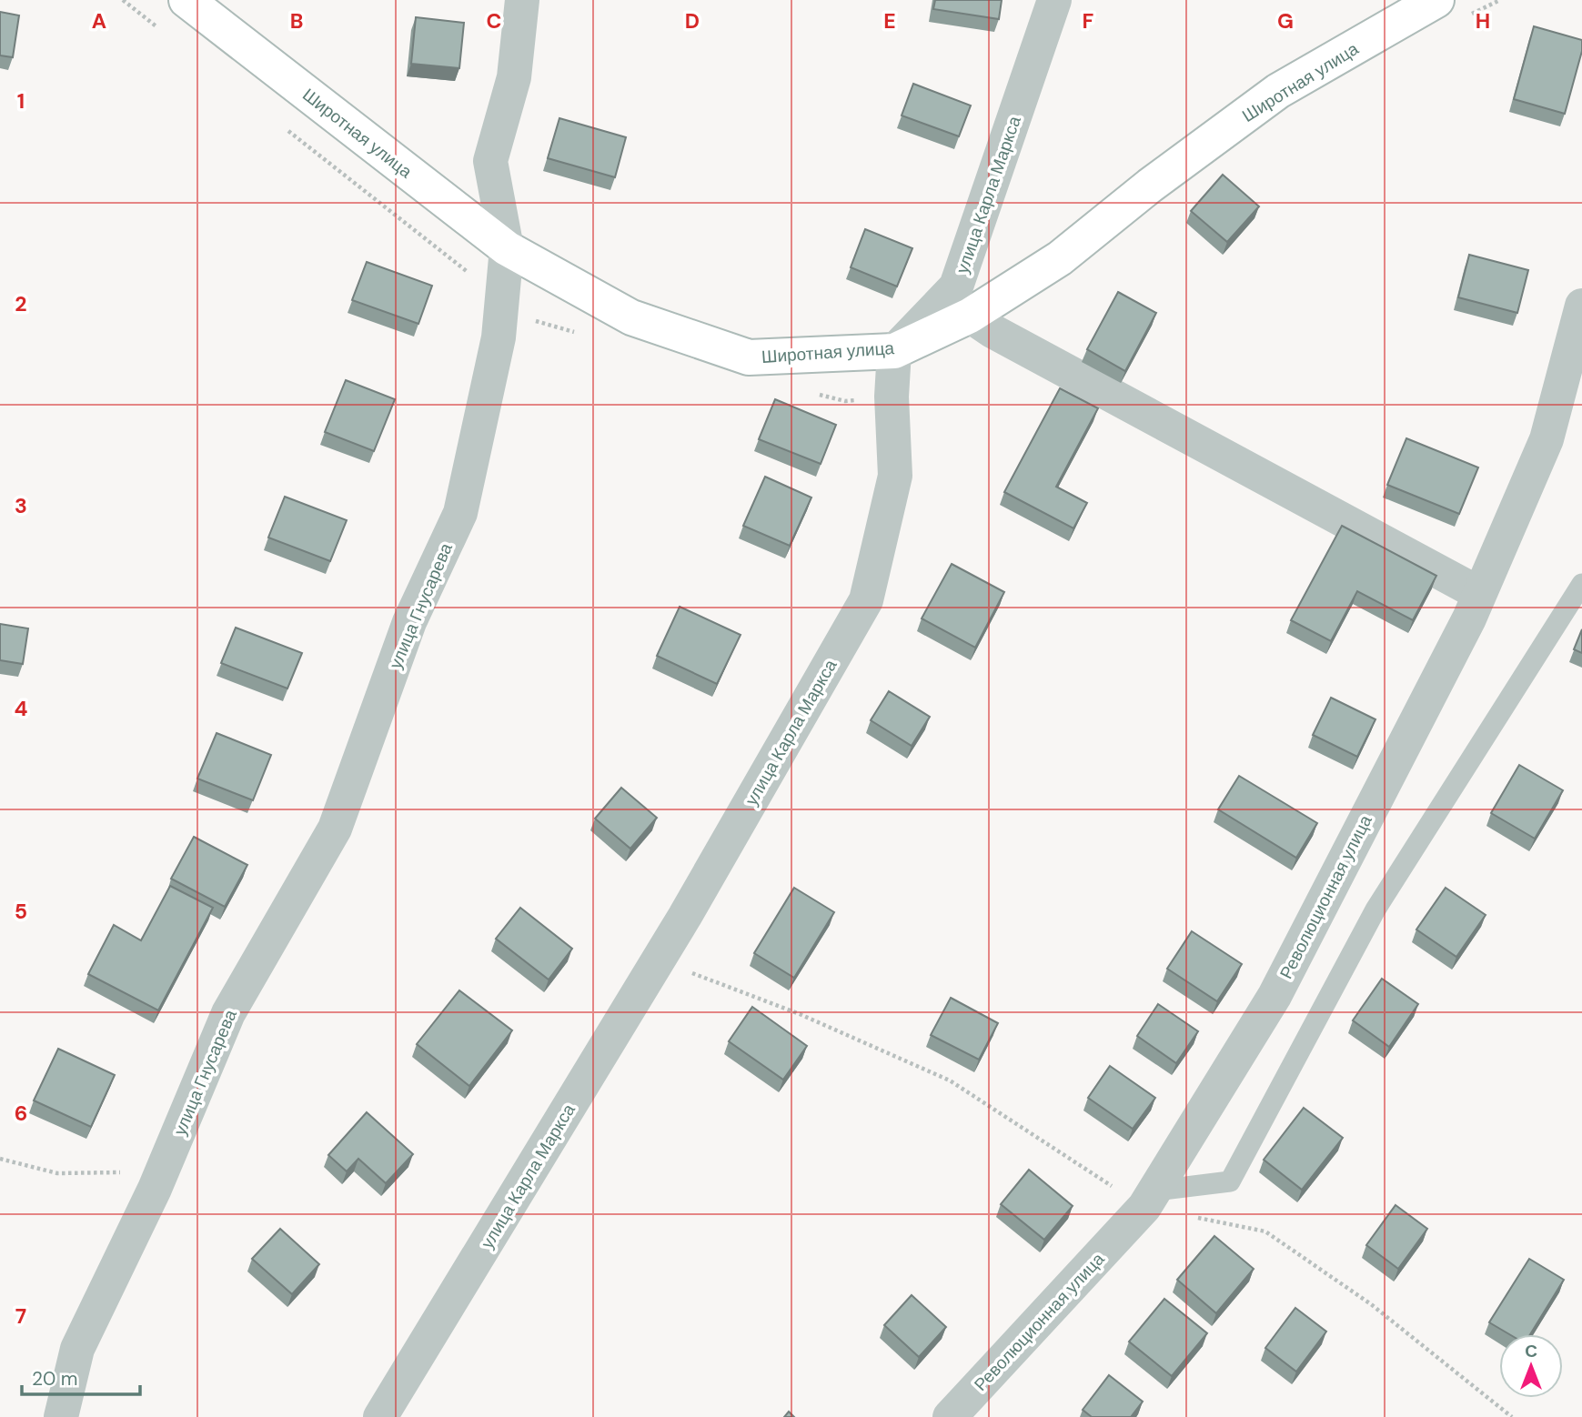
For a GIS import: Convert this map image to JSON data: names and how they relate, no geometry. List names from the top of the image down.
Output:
{
  "streets": {
    "main road": ["Широтная улица"],
    "street": ["улица Карла Маркса", "улица Гнусарева", "Революционная улица"]
  },
  "crossings": [
    ["Широтная улица", "улица Карла Маркса"],
    ["Широтная улица", "улица Гнусарева"]
  ],
  "scale_bar": "20 m",
  "north": "top",
  "grid": {
    "columns": [
      "A",
      "B",
      "C",
      "D",
      "E",
      "F",
      "G",
      "H"
    ],
    "rows": [
      "1",
      "2",
      "3",
      "4",
      "5",
      "6",
      "7"
    ]
  }
}
